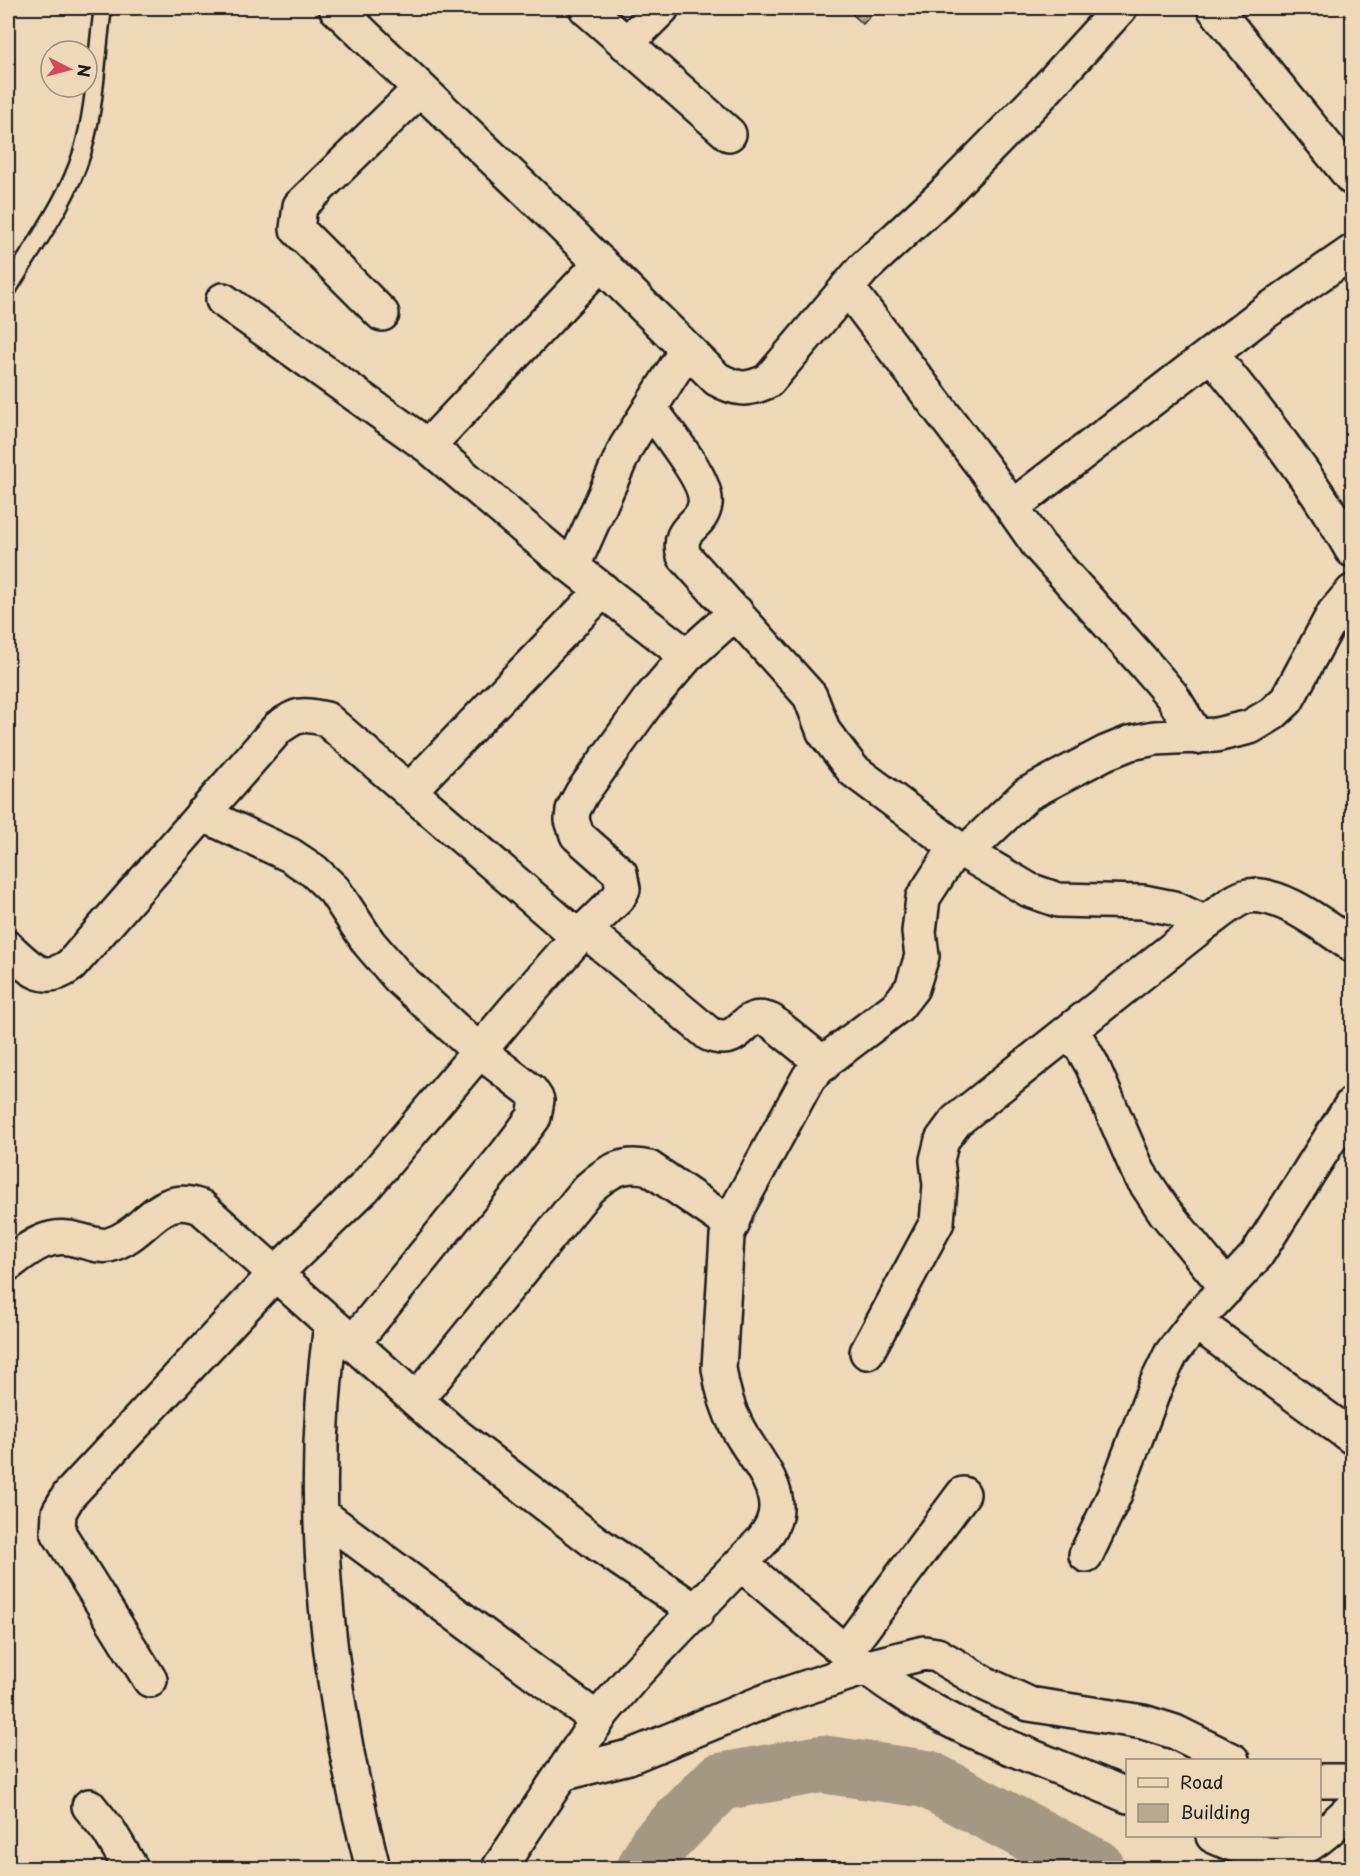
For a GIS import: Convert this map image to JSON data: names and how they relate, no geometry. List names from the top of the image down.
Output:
{
  "legend": ["Road", "Building"],
  "north": "right"
}
